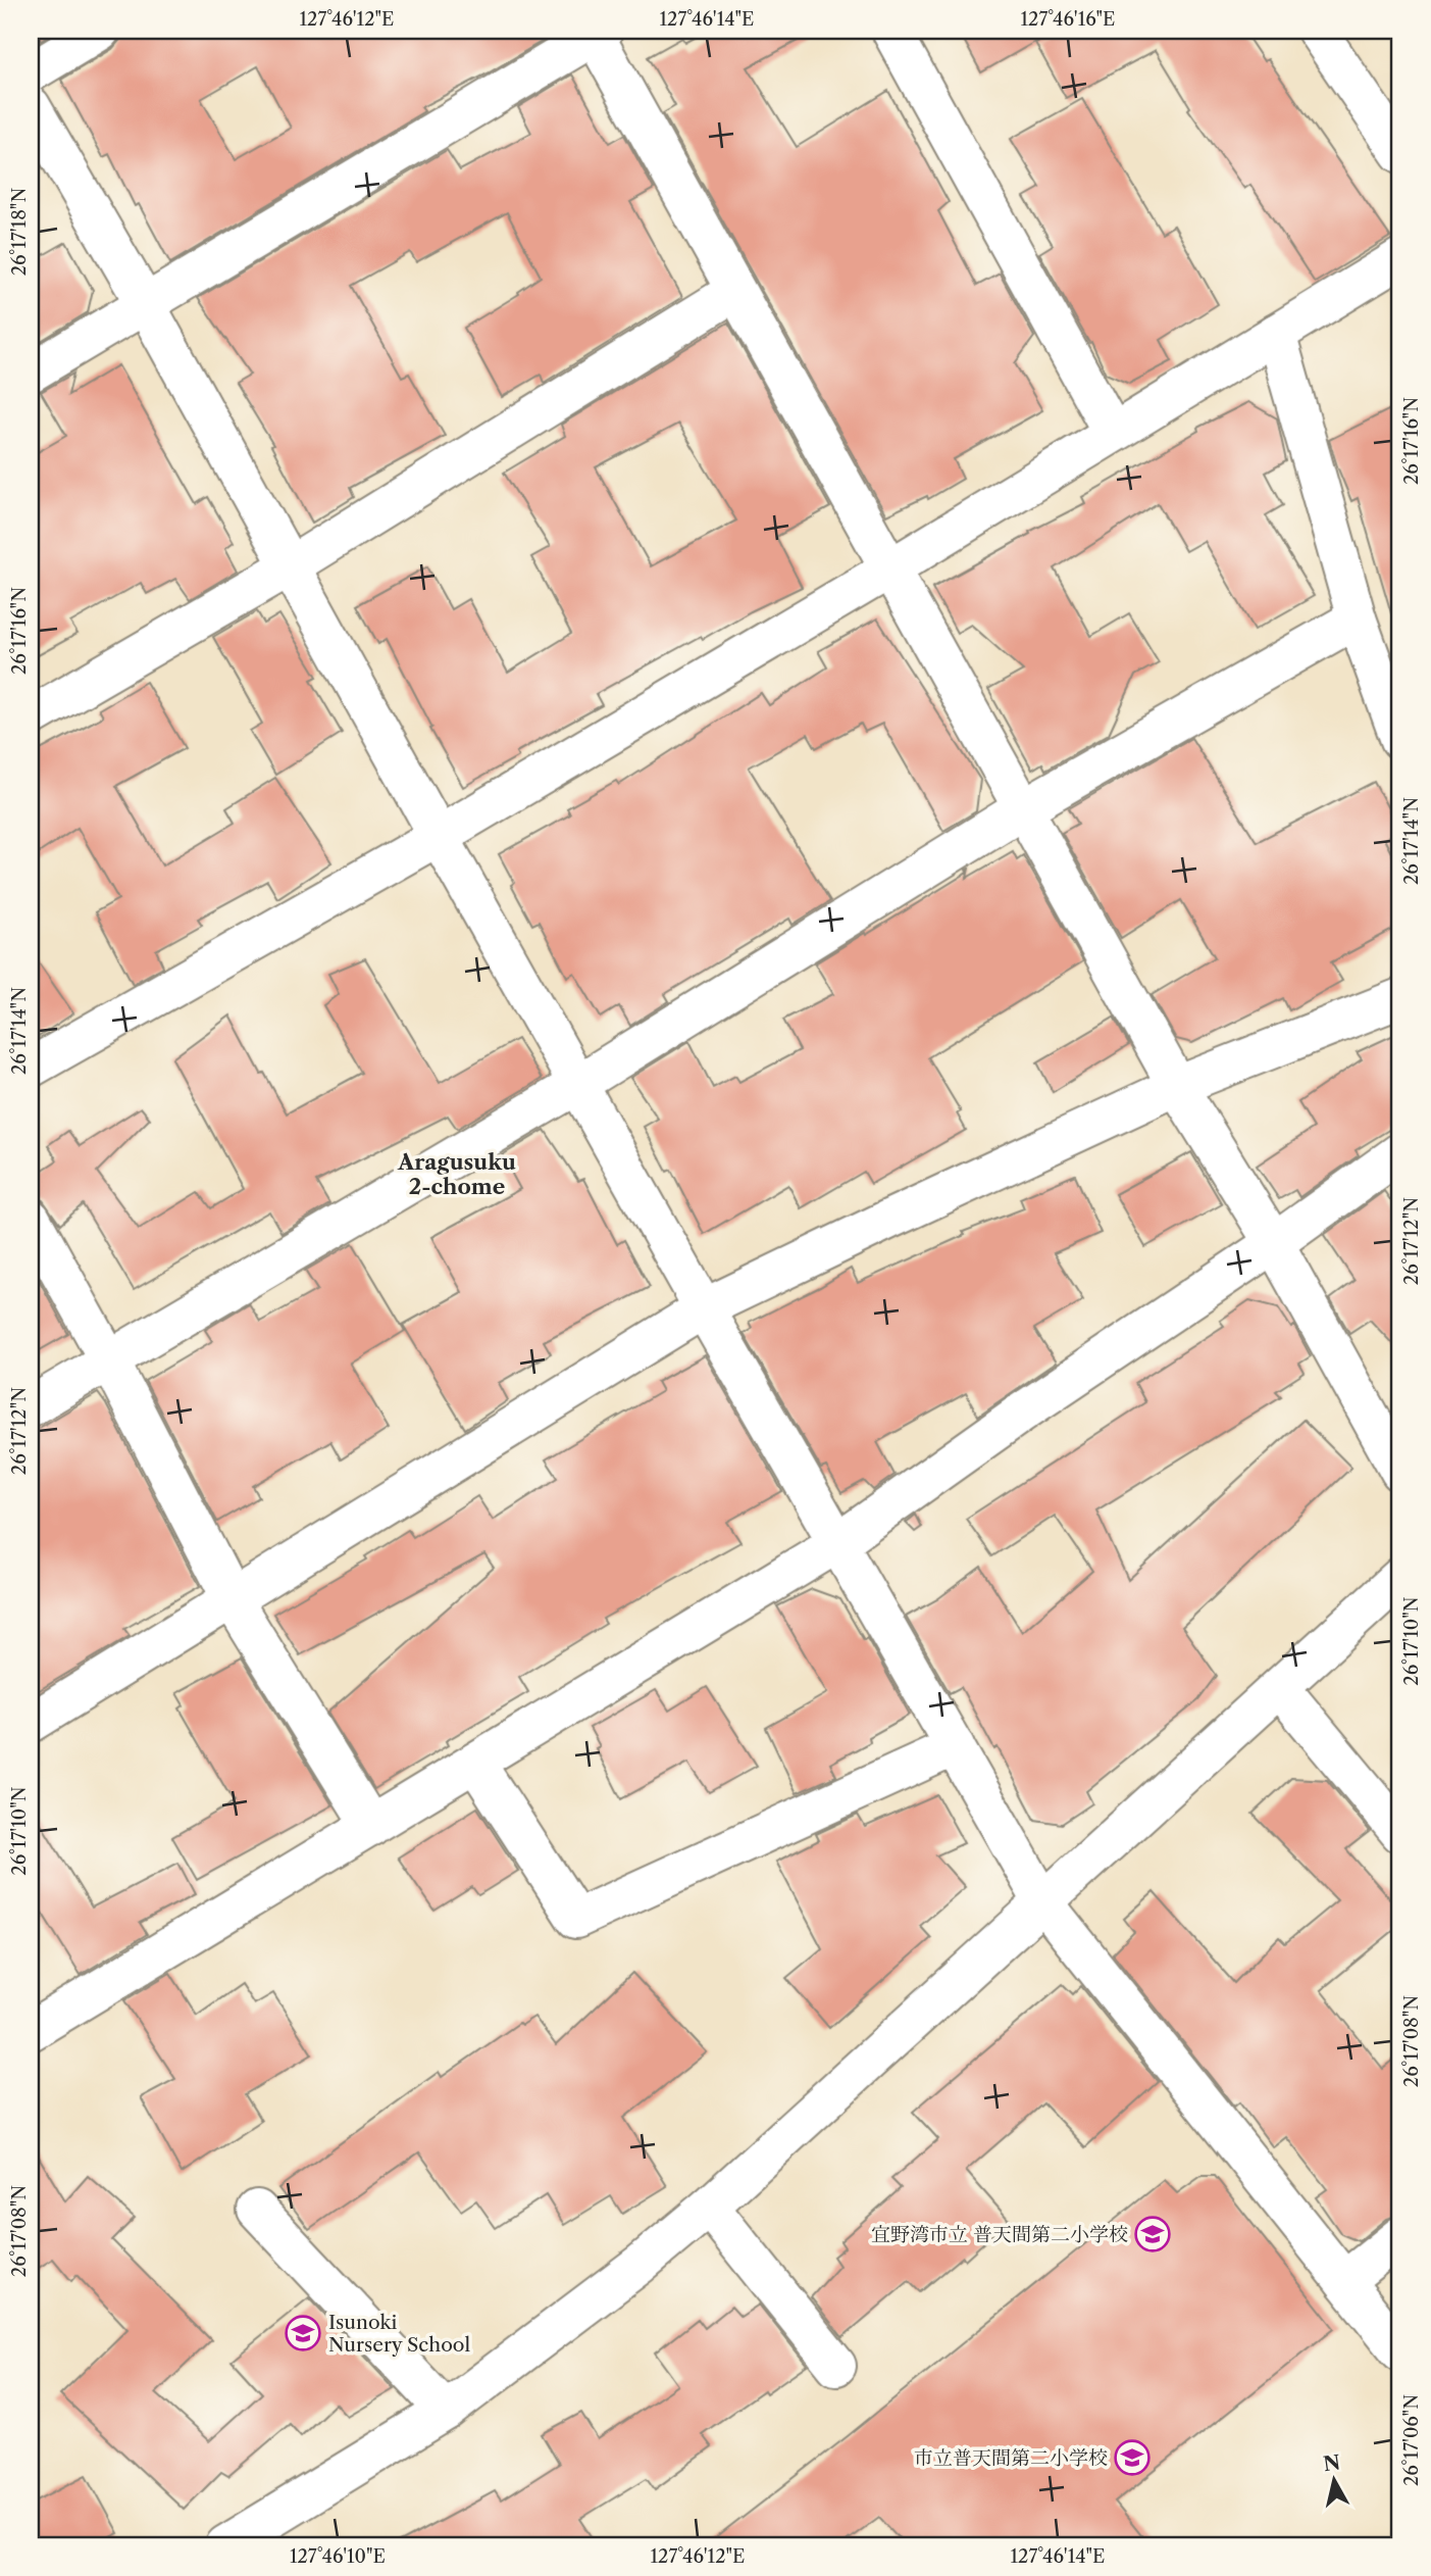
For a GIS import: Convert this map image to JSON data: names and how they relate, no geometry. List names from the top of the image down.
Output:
{
  "districts": ["Aragusuku 2-chome"],
  "places": {
    "school or university": ["宜野湾市立 普天間第二小学校", "Isunoki Nursery School", "市立普天間第二小学校"]
  },
  "north": "top",
  "coordinates": [
    "127°46'12\"E",
    "127°46'14\"E",
    "127°46'16\"E",
    "26°17'18\"N",
    "26°17'16\"N",
    "26°17'14\"N",
    "26°17'12\"N",
    "26°17'10\"N",
    "26°17'08\"N",
    "26°17'06\"N",
    "127°46'10\"E"
  ]
}
